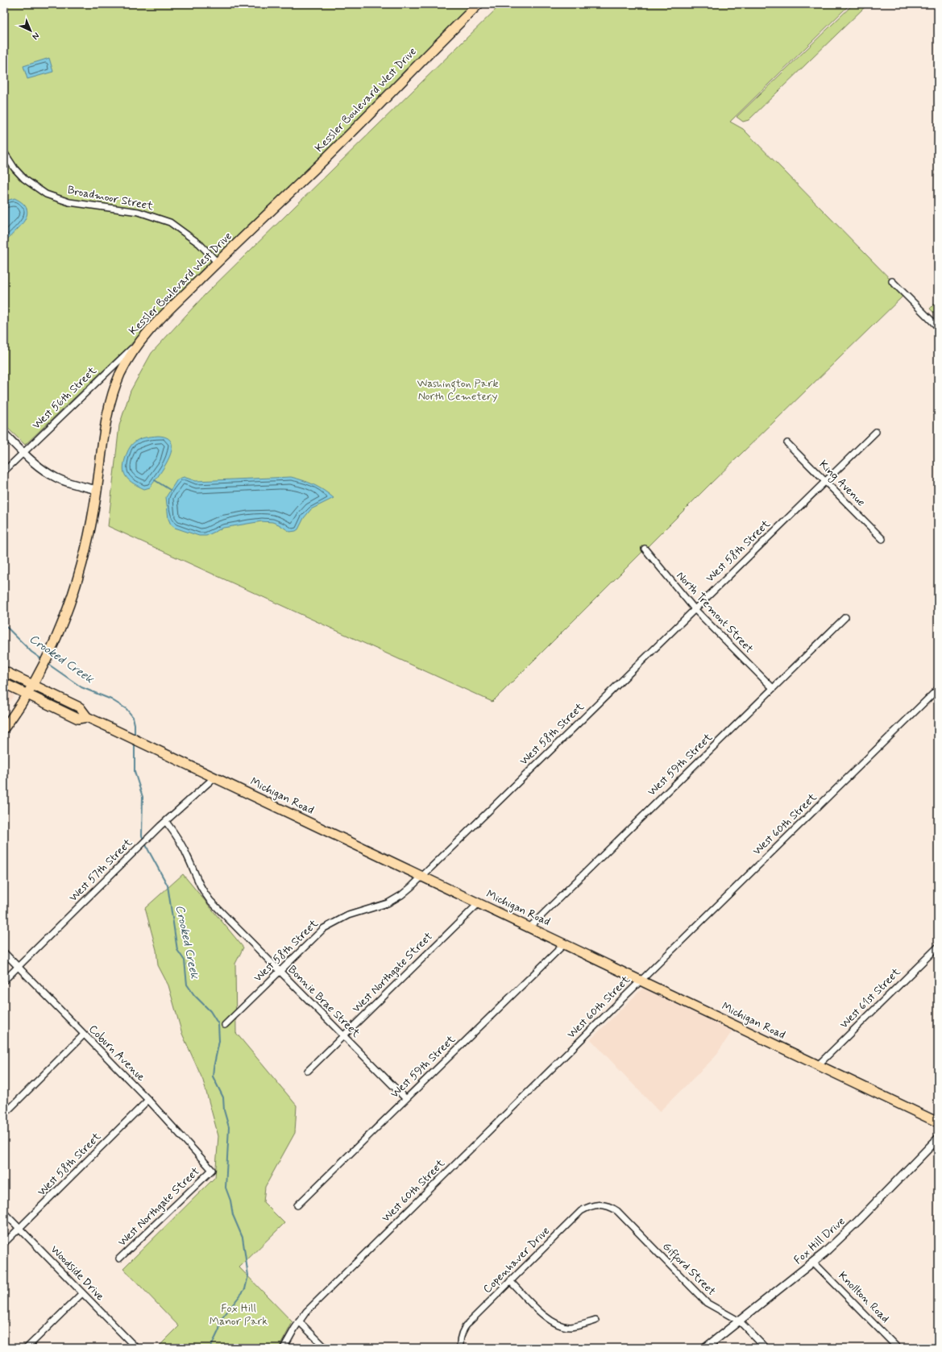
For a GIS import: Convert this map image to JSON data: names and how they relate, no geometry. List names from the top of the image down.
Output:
{
  "streets": {
    "main road": ["Kessler Boulevard West Drive", "Michigan Road"],
    "street": [
      "Broadmoor Street",
      "West 56th Street",
      "King Avenue",
      "West 58th Street",
      "North Tremont Street",
      "West 59th Street",
      "West 60th Street",
      "West 57th Street",
      "West Northgate Street",
      "West 61st Street",
      "Bonnie Brae Street",
      "Coburn Avenue",
      "Fox Hill Drive",
      "Copenhaver Drive",
      "Gifford Street",
      "Woodside Drive",
      "Knollton Road"
    ]
  },
  "crossings": [
    ["Kessler Boulevard West Drive", "Broadmoor Street"],
    ["Kessler Boulevard West Drive", "West 56th Street"],
    ["Kessler Boulevard West Drive", "Michigan Road"],
    ["King Avenue", "West 58th Street"],
    ["West 58th Street", "North Tremont Street"],
    ["West 58th Street", "Michigan Road"],
    ["West 58th Street", "Bonnie Brae Street"],
    ["West 58th Street", "Coburn Avenue"],
    ["West 58th Street", "Woodside Drive"],
    ["North Tremont Street", "West 59th Street"],
    ["West 59th Street", "Michigan Road"],
    ["West 59th Street", "Bonnie Brae Street"],
    ["Michigan Road", "West 60th Street"],
    ["Michigan Road", "West 57th Street"],
    ["Michigan Road", "West Northgate Street"],
    ["Michigan Road", "West 61st Street"],
    ["West 57th Street", "Bonnie Brae Street"],
    ["West 57th Street", "Coburn Avenue"],
    ["West Northgate Street", "Bonnie Brae Street"],
    ["West Northgate Street", "Coburn Avenue"],
    ["Fox Hill Drive", "Gifford Street"],
    ["Fox Hill Drive", "Knollton Road"],
    ["Copenhaver Drive", "Gifford Street"]
  ],
  "water": ["Crooked Creek"],
  "parks": ["Washington Park North Cemetery", "Fox Hill Manor Park"],
  "north": "bottom right"
}
